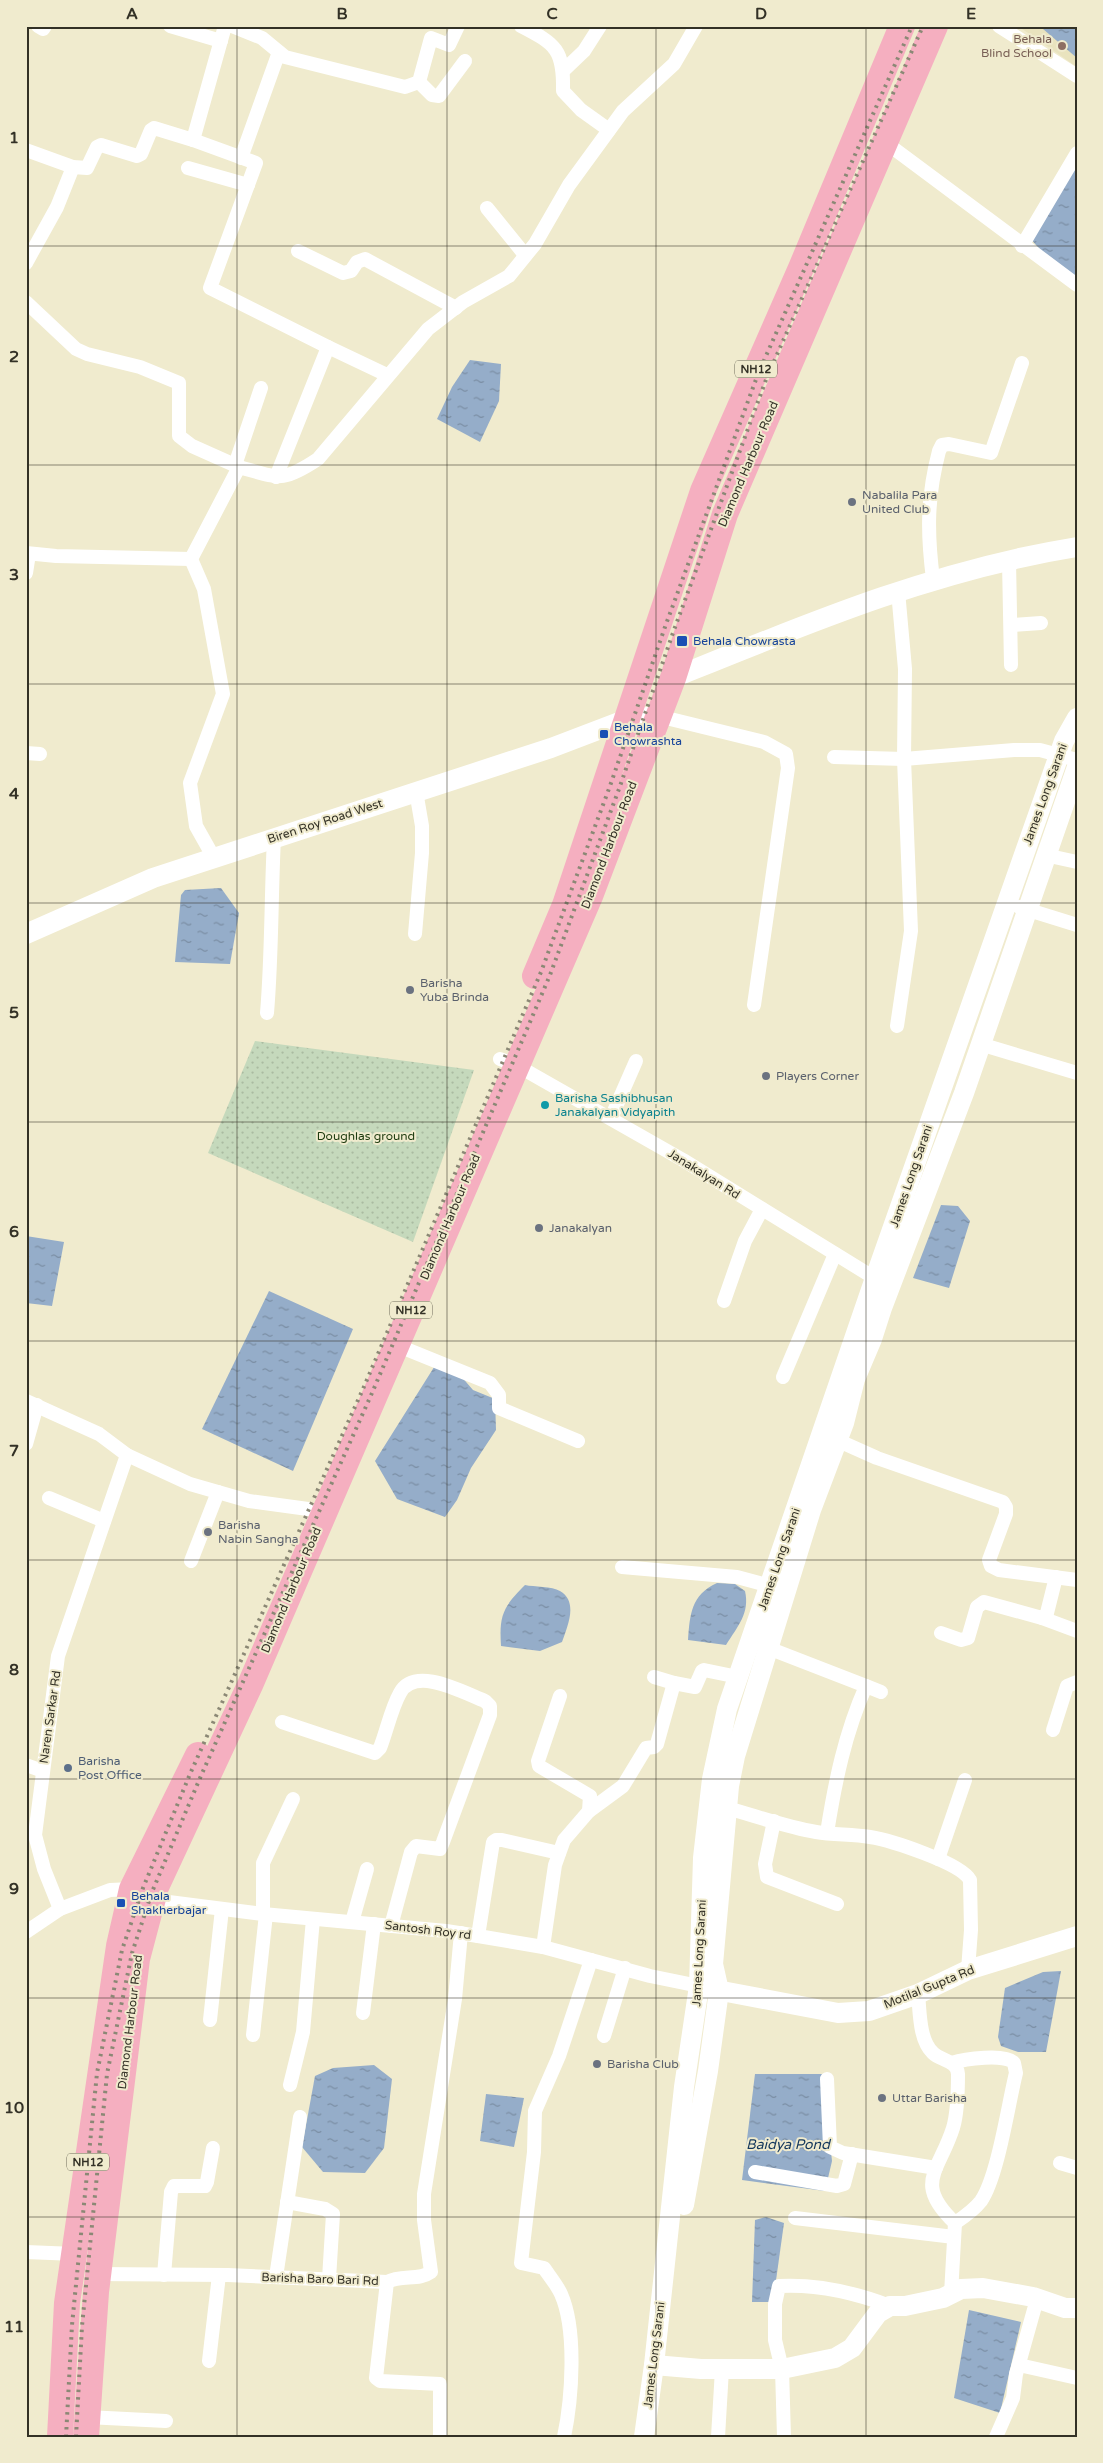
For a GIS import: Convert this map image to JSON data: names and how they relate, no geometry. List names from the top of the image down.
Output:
{
  "streets": {
    "highway": ["NH12", "Diamond Harbour Road"],
    "main road": ["James Long Sarani", "Biren Roy Road West", "Motilal Gupta Rd"],
    "street": [
      "Janakalyan Rd",
      "Naren Sarkar Rd",
      "Santosh Roy rd",
      "Barisha Baro Bari Rd"
    ]
  },
  "crossings": [
    ["Diamond Harbour Road", "Biren Roy Road West"],
    ["Diamond Harbour Road", "Janakalyan Rd"],
    ["Diamond Harbour Road", "Santosh Roy rd"],
    ["Diamond Harbour Road", "Barisha Baro Bari Rd"],
    ["James Long Sarani", "Janakalyan Rd"],
    ["James Long Sarani", "Santosh Roy rd"],
    ["James Long Sarani", "Motilal Gupta Rd"],
    ["Santosh Roy rd", "Motilal Gupta Rd"]
  ],
  "water": ["Baidya Pond"],
  "parks": ["Doughlas ground"],
  "places": {
    "other": [
      "Behala Blind School",
      "Nabalila Para United Club",
      "Barisha Yuba Brinda",
      "Players Corner",
      "Barisha Sashibhusan Janakalyan Vidyapith",
      "Janakalyan",
      "Barisha Nabin Sangha",
      "Barisha Post Office",
      "Barisha Club",
      "Uttar Barisha"
    ],
    "transit": ["Behala Chowrasta", "Behala Chowrashta", "Behala Shakherbajar"]
  },
  "grid": {
    "columns": [
      "A",
      "B",
      "C",
      "D",
      "E"
    ],
    "rows": [
      "1",
      "2",
      "3",
      "4",
      "5",
      "6",
      "7",
      "8",
      "9",
      "10",
      "11"
    ]
  }
}
